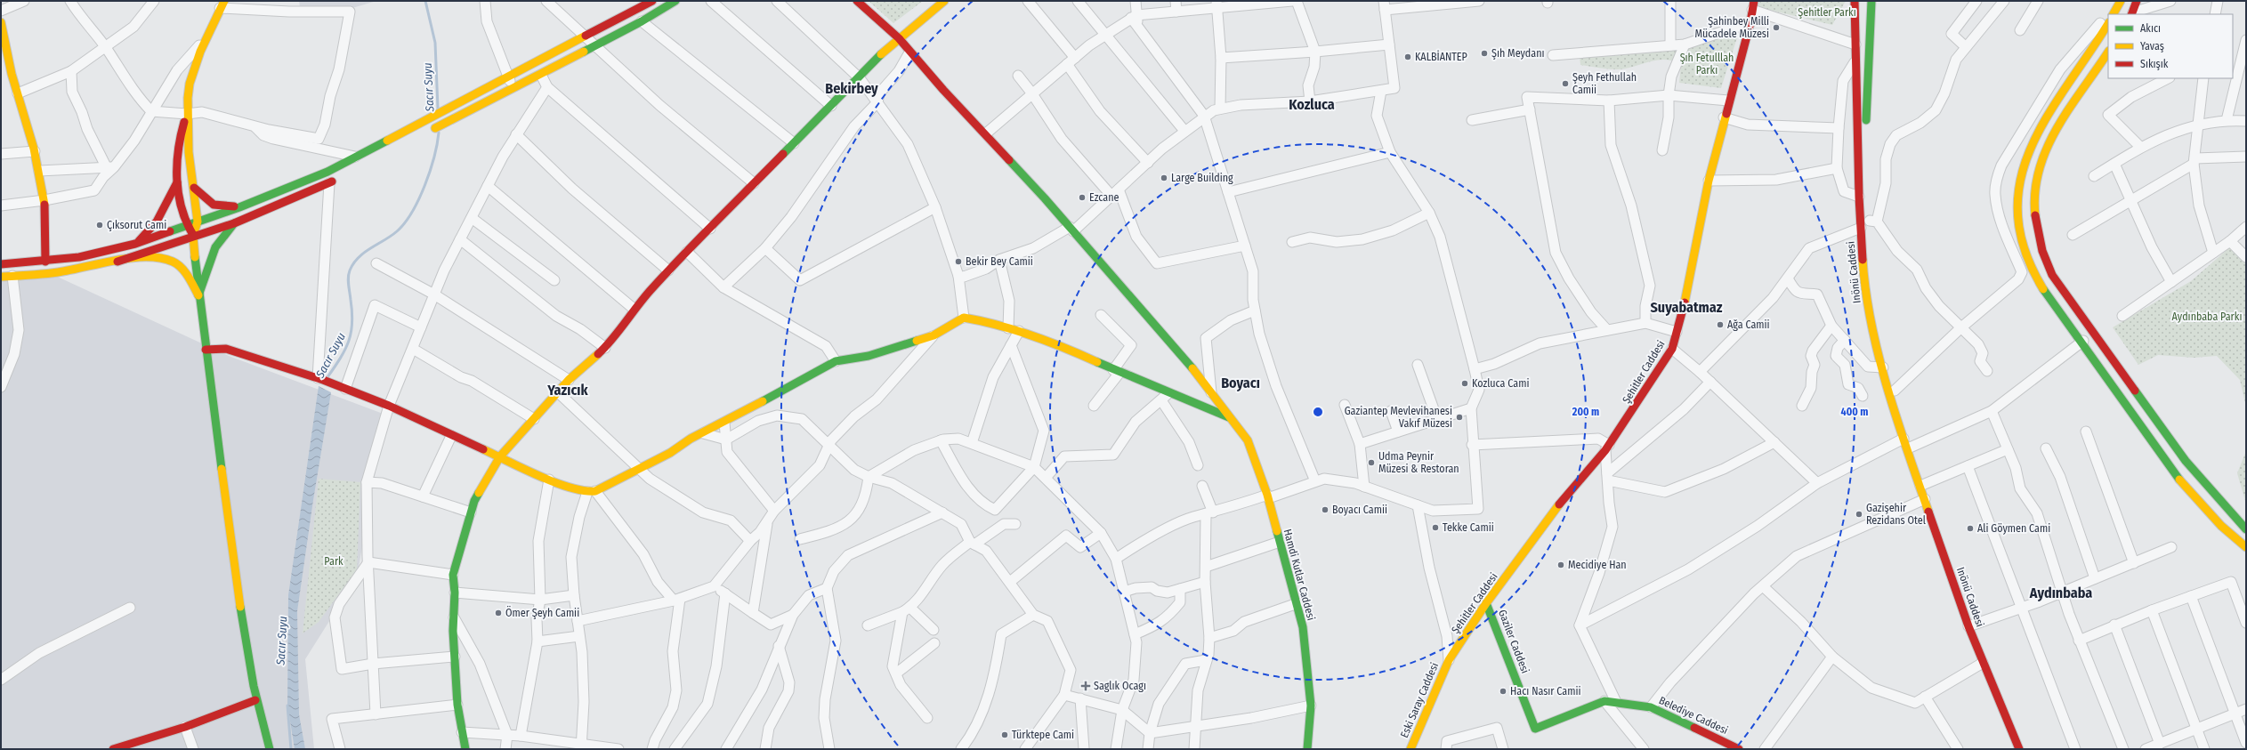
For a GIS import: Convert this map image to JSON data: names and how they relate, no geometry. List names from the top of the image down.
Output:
{
  "streets": {
    "street": [
      "Inönü Caddesi",
      "Şehitler Caddesi",
      "Hamdi Kutlar Caddesi",
      "Gaziler Caddesi",
      "Eski Saray Caddesi",
      "Belediye Caddesi"
    ]
  },
  "crossings": [
    ["Şehitler Caddesi", "Gaziler Caddesi"],
    ["Şehitler Caddesi", "Eski Saray Caddesi"],
    ["Gaziler Caddesi", "Belediye Caddesi"]
  ],
  "districts": [
    "Bekirbey",
    "Kozluca",
    "Suyabatmaz",
    "Boyacı",
    "Yazıcık",
    "Aydınbaba"
  ],
  "water": ["Sacır Suyu"],
  "parks": [
    "Şehitler Parkı",
    "Şıh Fetulllah Parkı",
    "Aydınbaba Parkı",
    "Park"
  ],
  "places": {
    "other": [
      "Şahinbey Milli Mücadele Müzesi",
      "Şıh Meydanı",
      "KALBİANTEP",
      "Şeyh Fethullah Camii",
      "Large Building",
      "Ezcane",
      "Çıksorut Cami",
      "Bekir Bey Camii",
      "Ağa Camii",
      "Kozluca Cami",
      "Gaziantep Mevlevihanesi Vakıf Müzesi",
      "Udma Peynir Müzesi & Restoran",
      "Boyacı Camii",
      "Gazişehir Rezidans Otel",
      "Tekke Camii",
      "Ali Göymen Cami",
      "Mecidiye Han",
      "Ömer Şeyh Camii",
      "Hacı Nasır Camii",
      "Türktepe Cami"
    ],
    "health": ["Saglık Ocagı"]
  },
  "legend": ["Akıcı", "Yavaş", "Sıkışık"],
  "rings": ["200 m", "400 m"]
}
